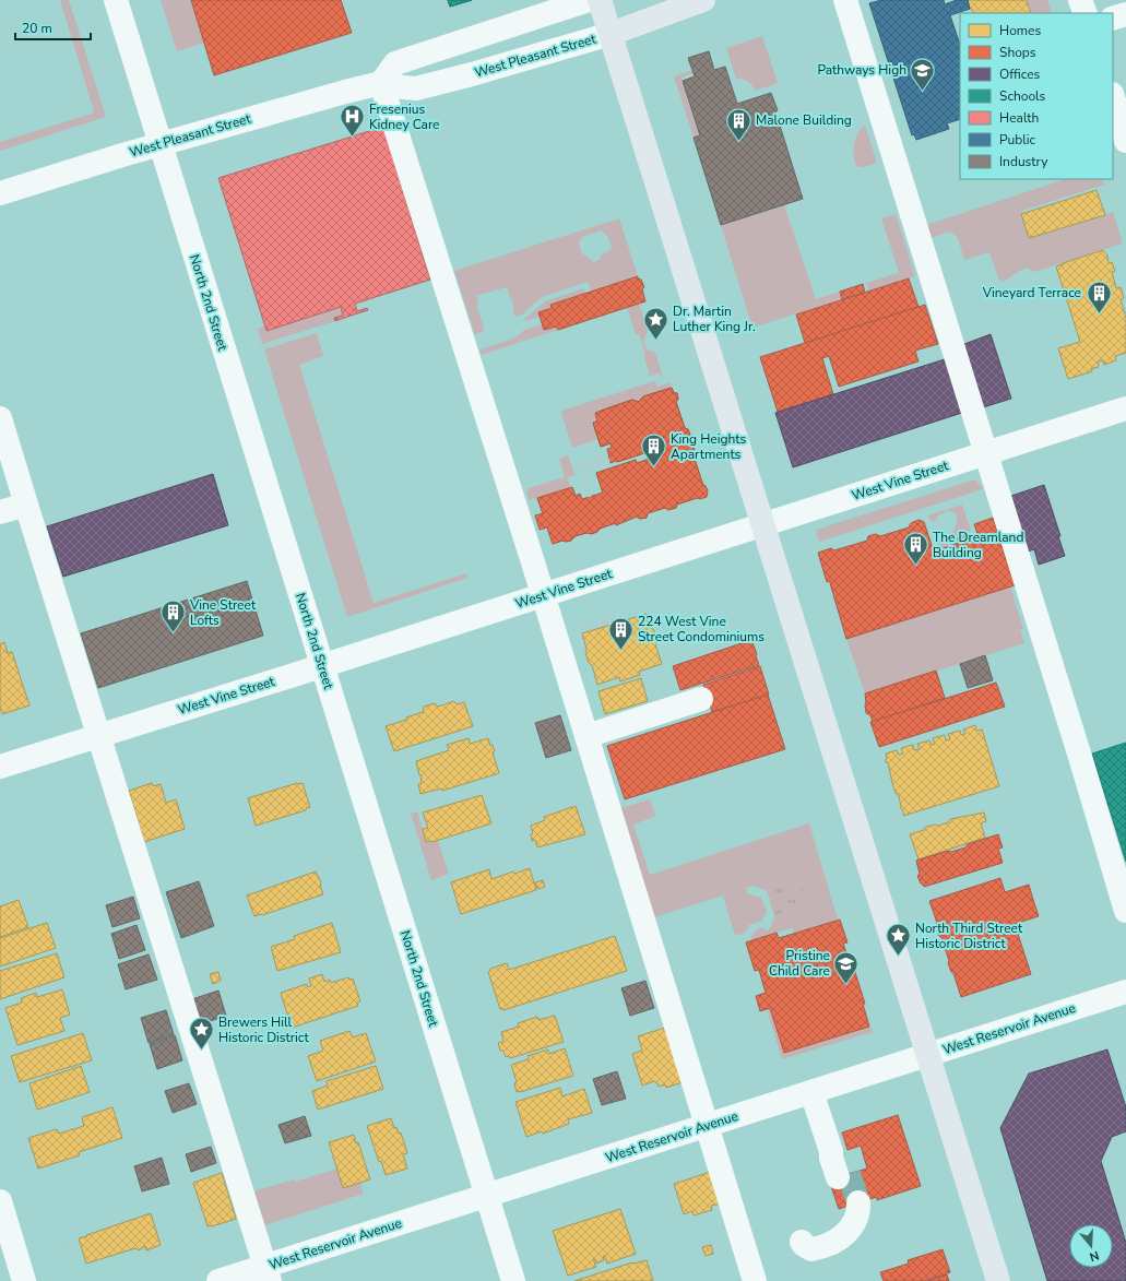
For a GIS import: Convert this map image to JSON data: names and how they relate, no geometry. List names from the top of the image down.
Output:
{
  "streets": {
    "street": [
      "West Pleasant Street",
      "North 2nd Street",
      "West Vine Street",
      "West Reservoir Avenue"
    ]
  },
  "crossings": [
    ["West Pleasant Street", "North 2nd Street"],
    ["North 2nd Street", "West Vine Street"],
    ["North 2nd Street", "West Reservoir Avenue"]
  ],
  "places": {
    "school or university": ["Pathways High", "Pristine Child Care"],
    "hospital": ["Fresenius Kidney Care"],
    "building": [
      "Malone Building",
      "Vineyard Terrace",
      "King Heights Apartments",
      "The Dreamland Building",
      "Vine Street Lofts",
      "224 West Vine Street Condominiums"
    ],
    "place": ["Dr. Martin Luther King Jr.", "North Third Street Historic District", "Brewers Hill Historic District"]
  },
  "legend": [
    "Homes",
    "Shops",
    "Offices",
    "Schools",
    "Health",
    "Public",
    "Industry"
  ],
  "scale_bar": "20 m",
  "north": "bottom"
}
